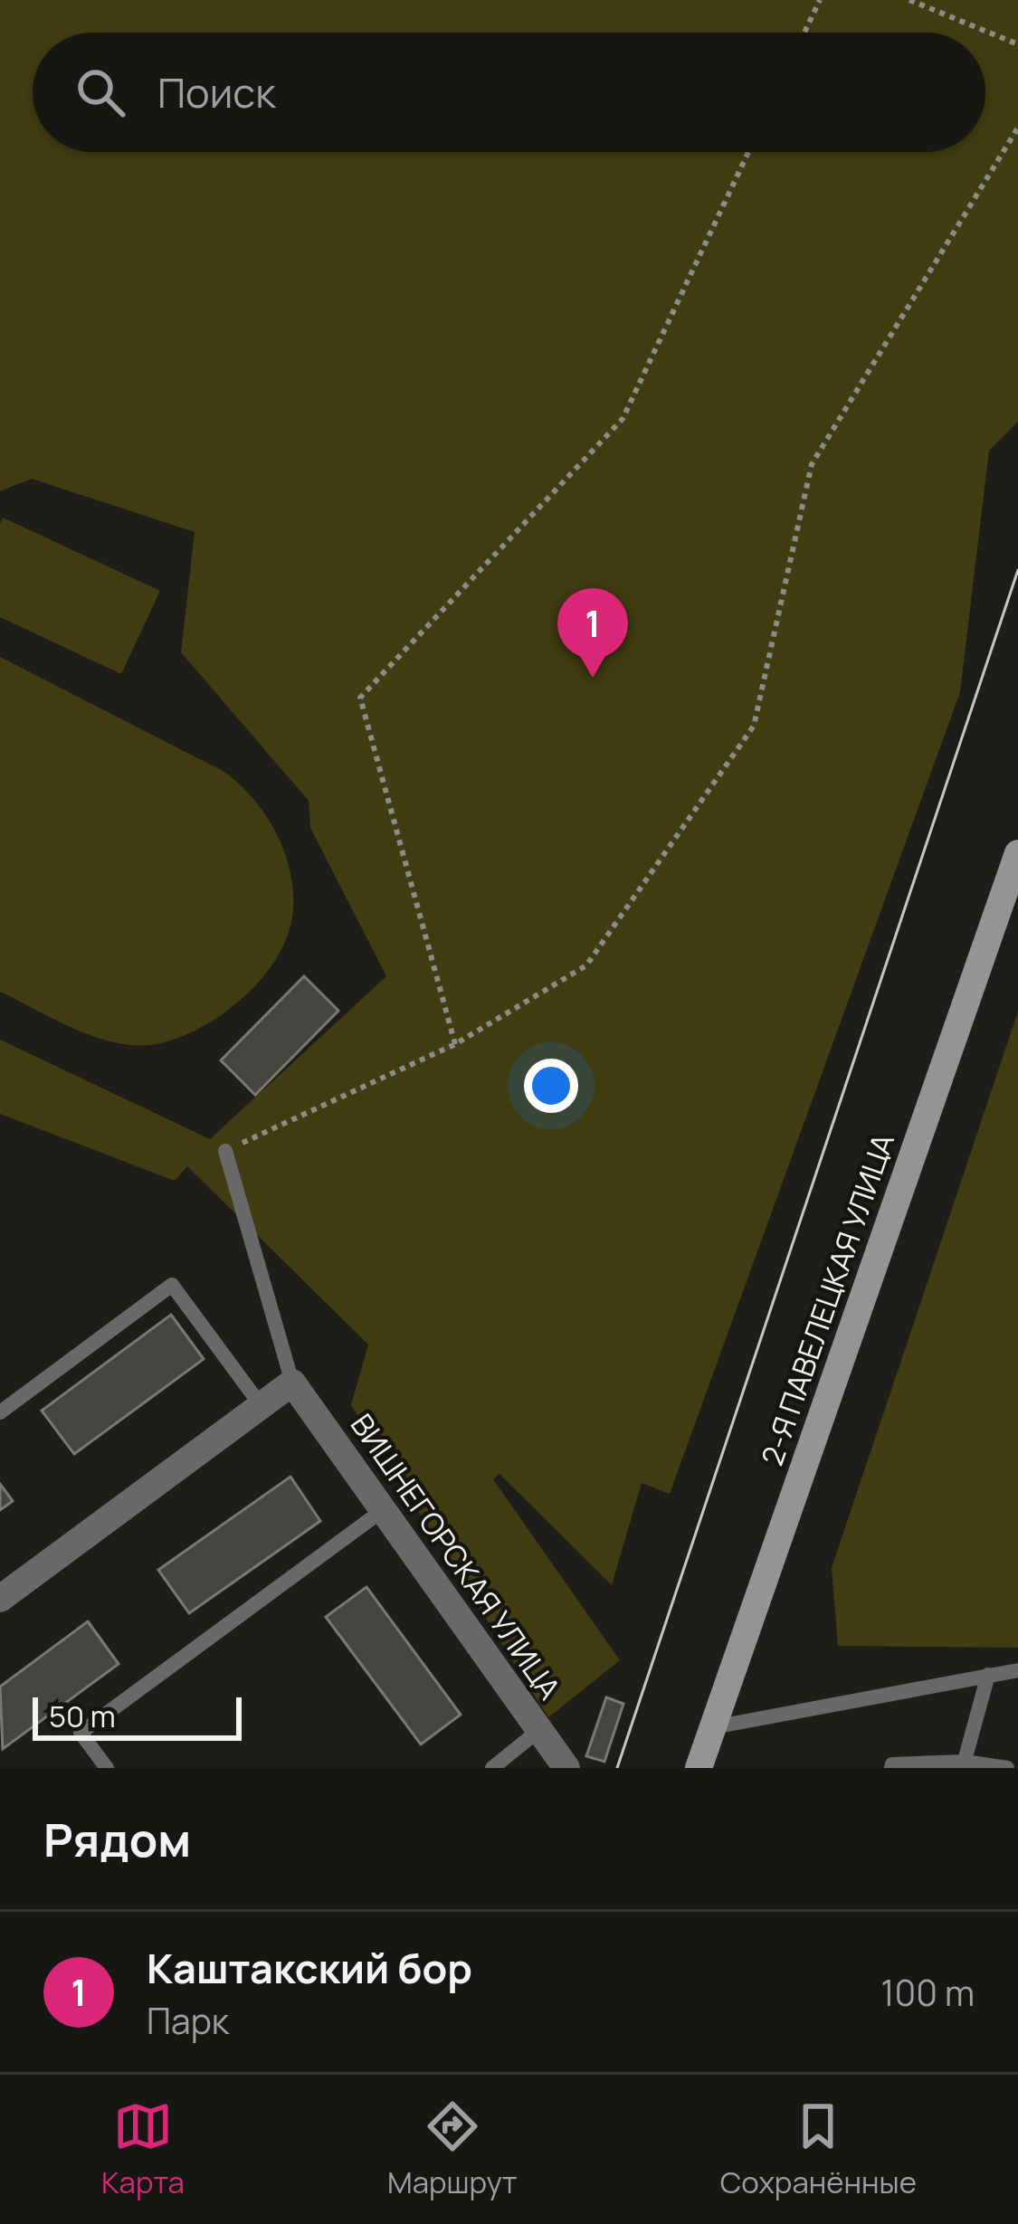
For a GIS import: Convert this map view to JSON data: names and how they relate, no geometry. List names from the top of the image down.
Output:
{
  "streets": {
    "main road": ["2-Я ПАВЕЛЕЦКАЯ УЛИЦА"],
    "street": ["ВИШНЕГОРСКАЯ УЛИЦА"]
  },
  "scale_bar": "50 m",
  "page": {
    "search": "Поиск",
    "pins": "1",
    "scale": "50 m",
    "heading": "Рядом",
    "list": [
      {
        "mark": "1",
        "name": "Каштакский бор",
        "note": "Парк",
        "value": "100 m"
      }
    ],
    "nav": ["Карта", "Маршрут", "Сохранённые"]
  }
}
